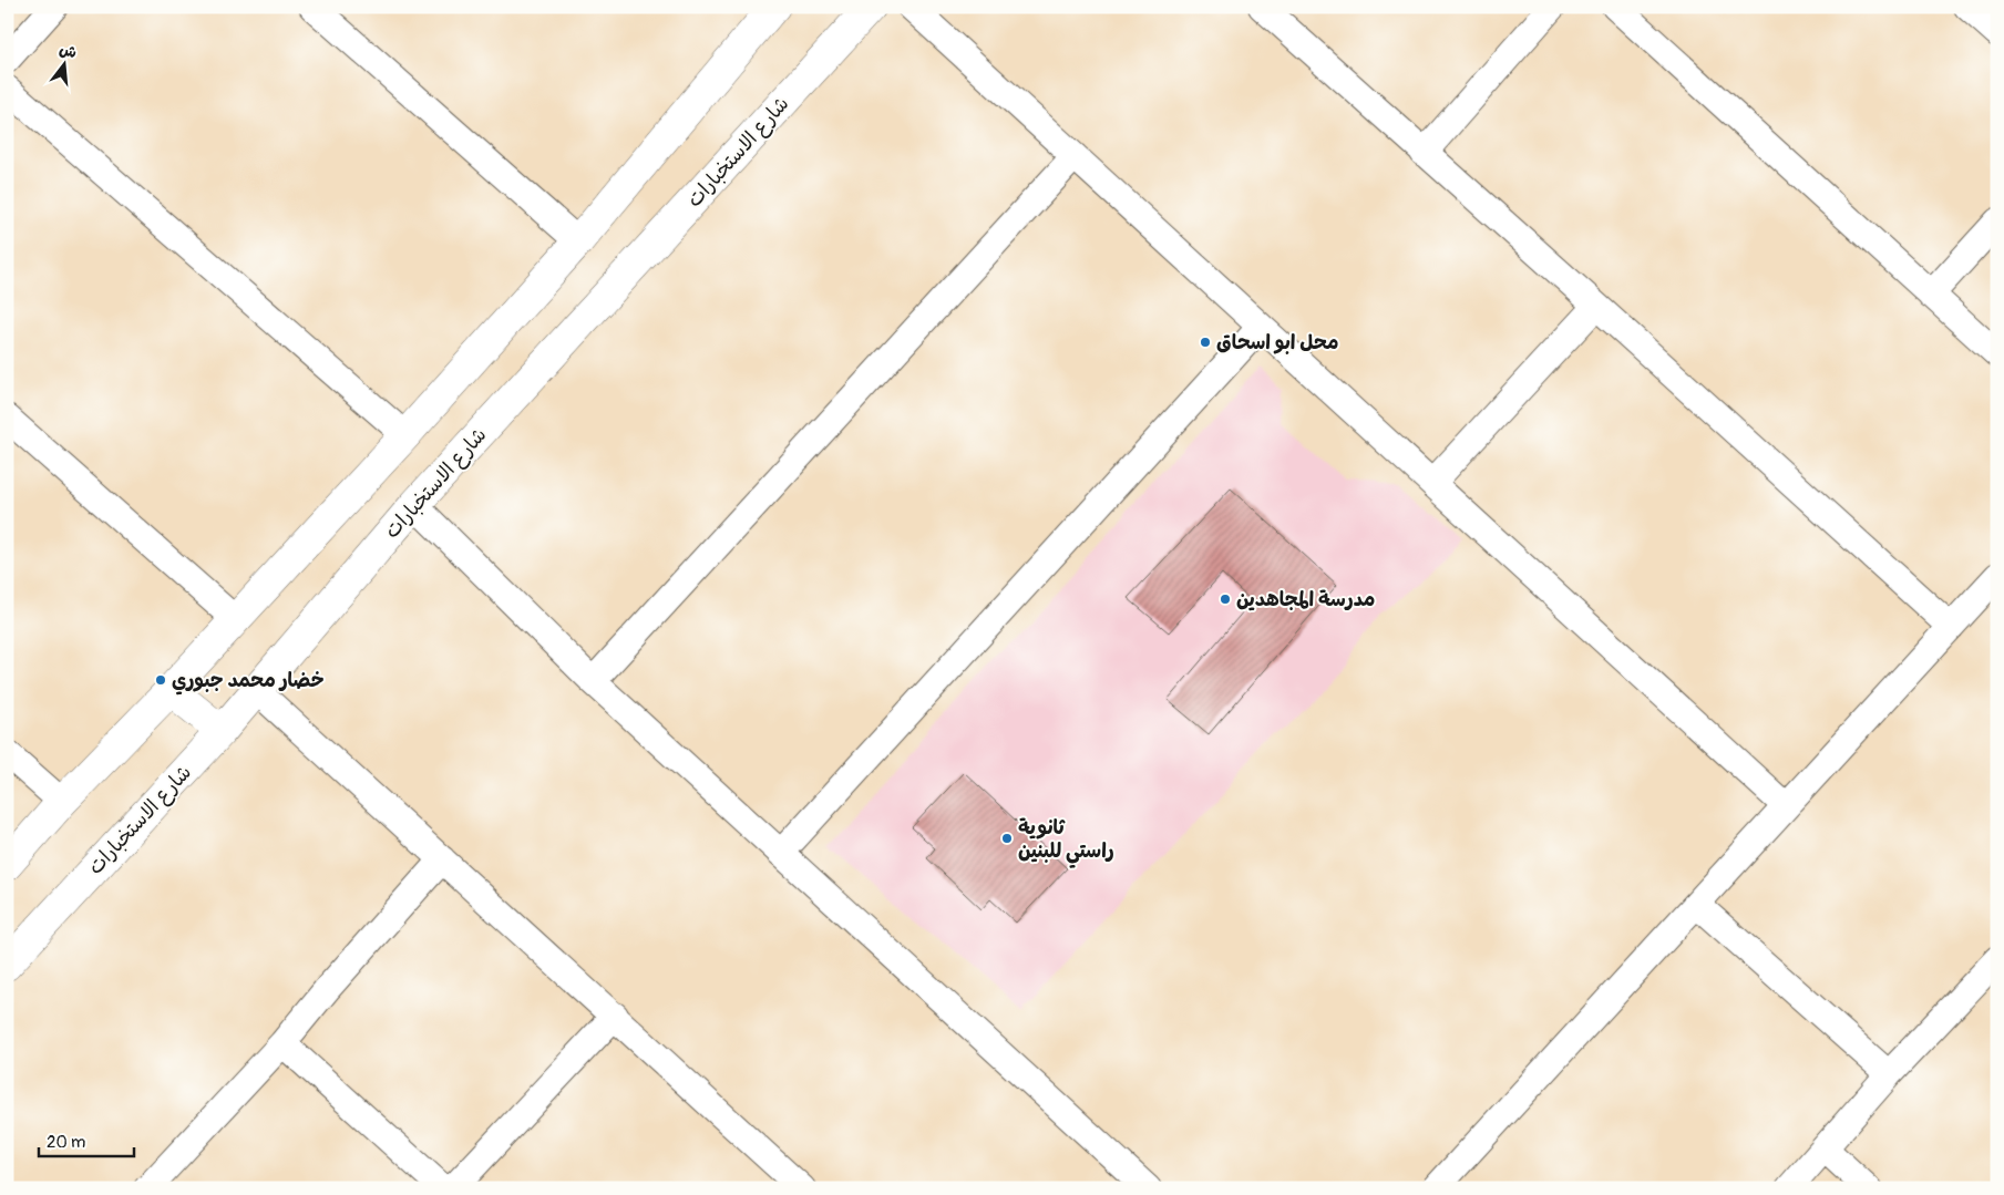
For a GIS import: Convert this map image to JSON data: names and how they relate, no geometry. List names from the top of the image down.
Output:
{
  "streets": {
    "main road": ["شارع الاستخبارات"]
  },
  "places": [
    "محل ابو اسحاق",
    "مدرسة المجاهدين",
    "خضار محمد جبوري",
    "ثانوية راستي للبنين"
  ],
  "scale_bar": "20 m",
  "north": "top"
}
